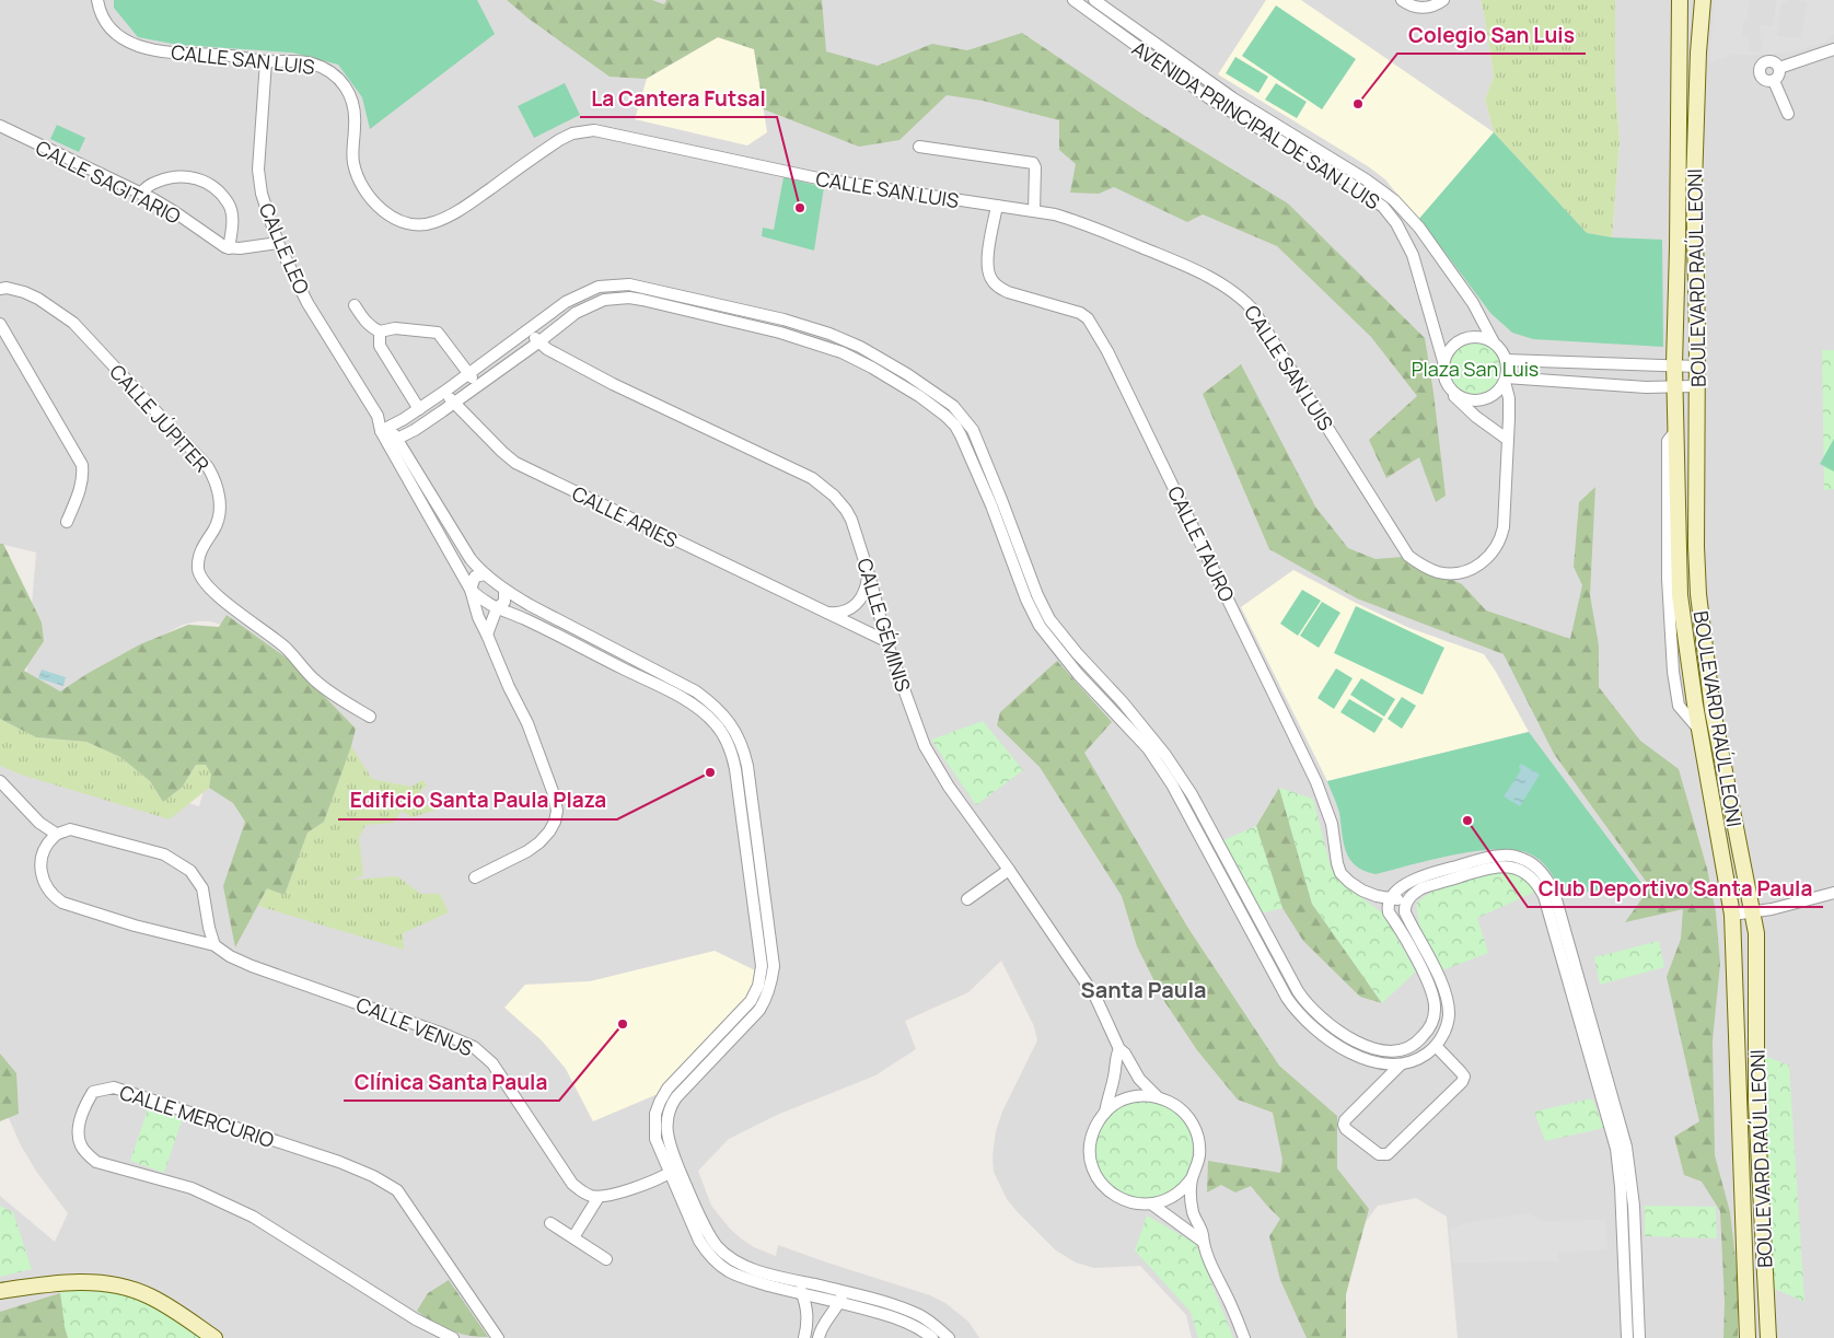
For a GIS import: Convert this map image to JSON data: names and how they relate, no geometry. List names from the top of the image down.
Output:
{
  "streets": {
    "main road": ["BOULEVARD RAÚL LEONI"],
    "street": [
      "CALLE SAN LUIS",
      "AVENIDA PRINCIPAL DE SAN LUIS",
      "CALLE SAGITARIO",
      "CALLE LEO",
      "CALLE JÚPITER",
      "CALLE ARIES",
      "CALLE TAURO",
      "CALLE GÉMINIS",
      "CALLE VENUS",
      "CALLE MERCURIO"
    ]
  },
  "crossings": [
    ["CALLE SAN LUIS", "AVENIDA PRINCIPAL DE SAN LUIS"],
    ["CALLE SAN LUIS", "CALLE LEO"],
    ["CALLE SAN LUIS", "CALLE TAURO"],
    ["CALLE ARIES", "CALLE GÉMINIS"]
  ],
  "districts": ["Santa Paula"],
  "parks": ["Plaza San Luis"],
  "places": [
    "Colegio San Luis",
    "La Cantera Futsal",
    "Edificio Santa Paula Plaza",
    "Club Deportivo Santa Paula",
    "Clínica Santa Paula"
  ]
}
